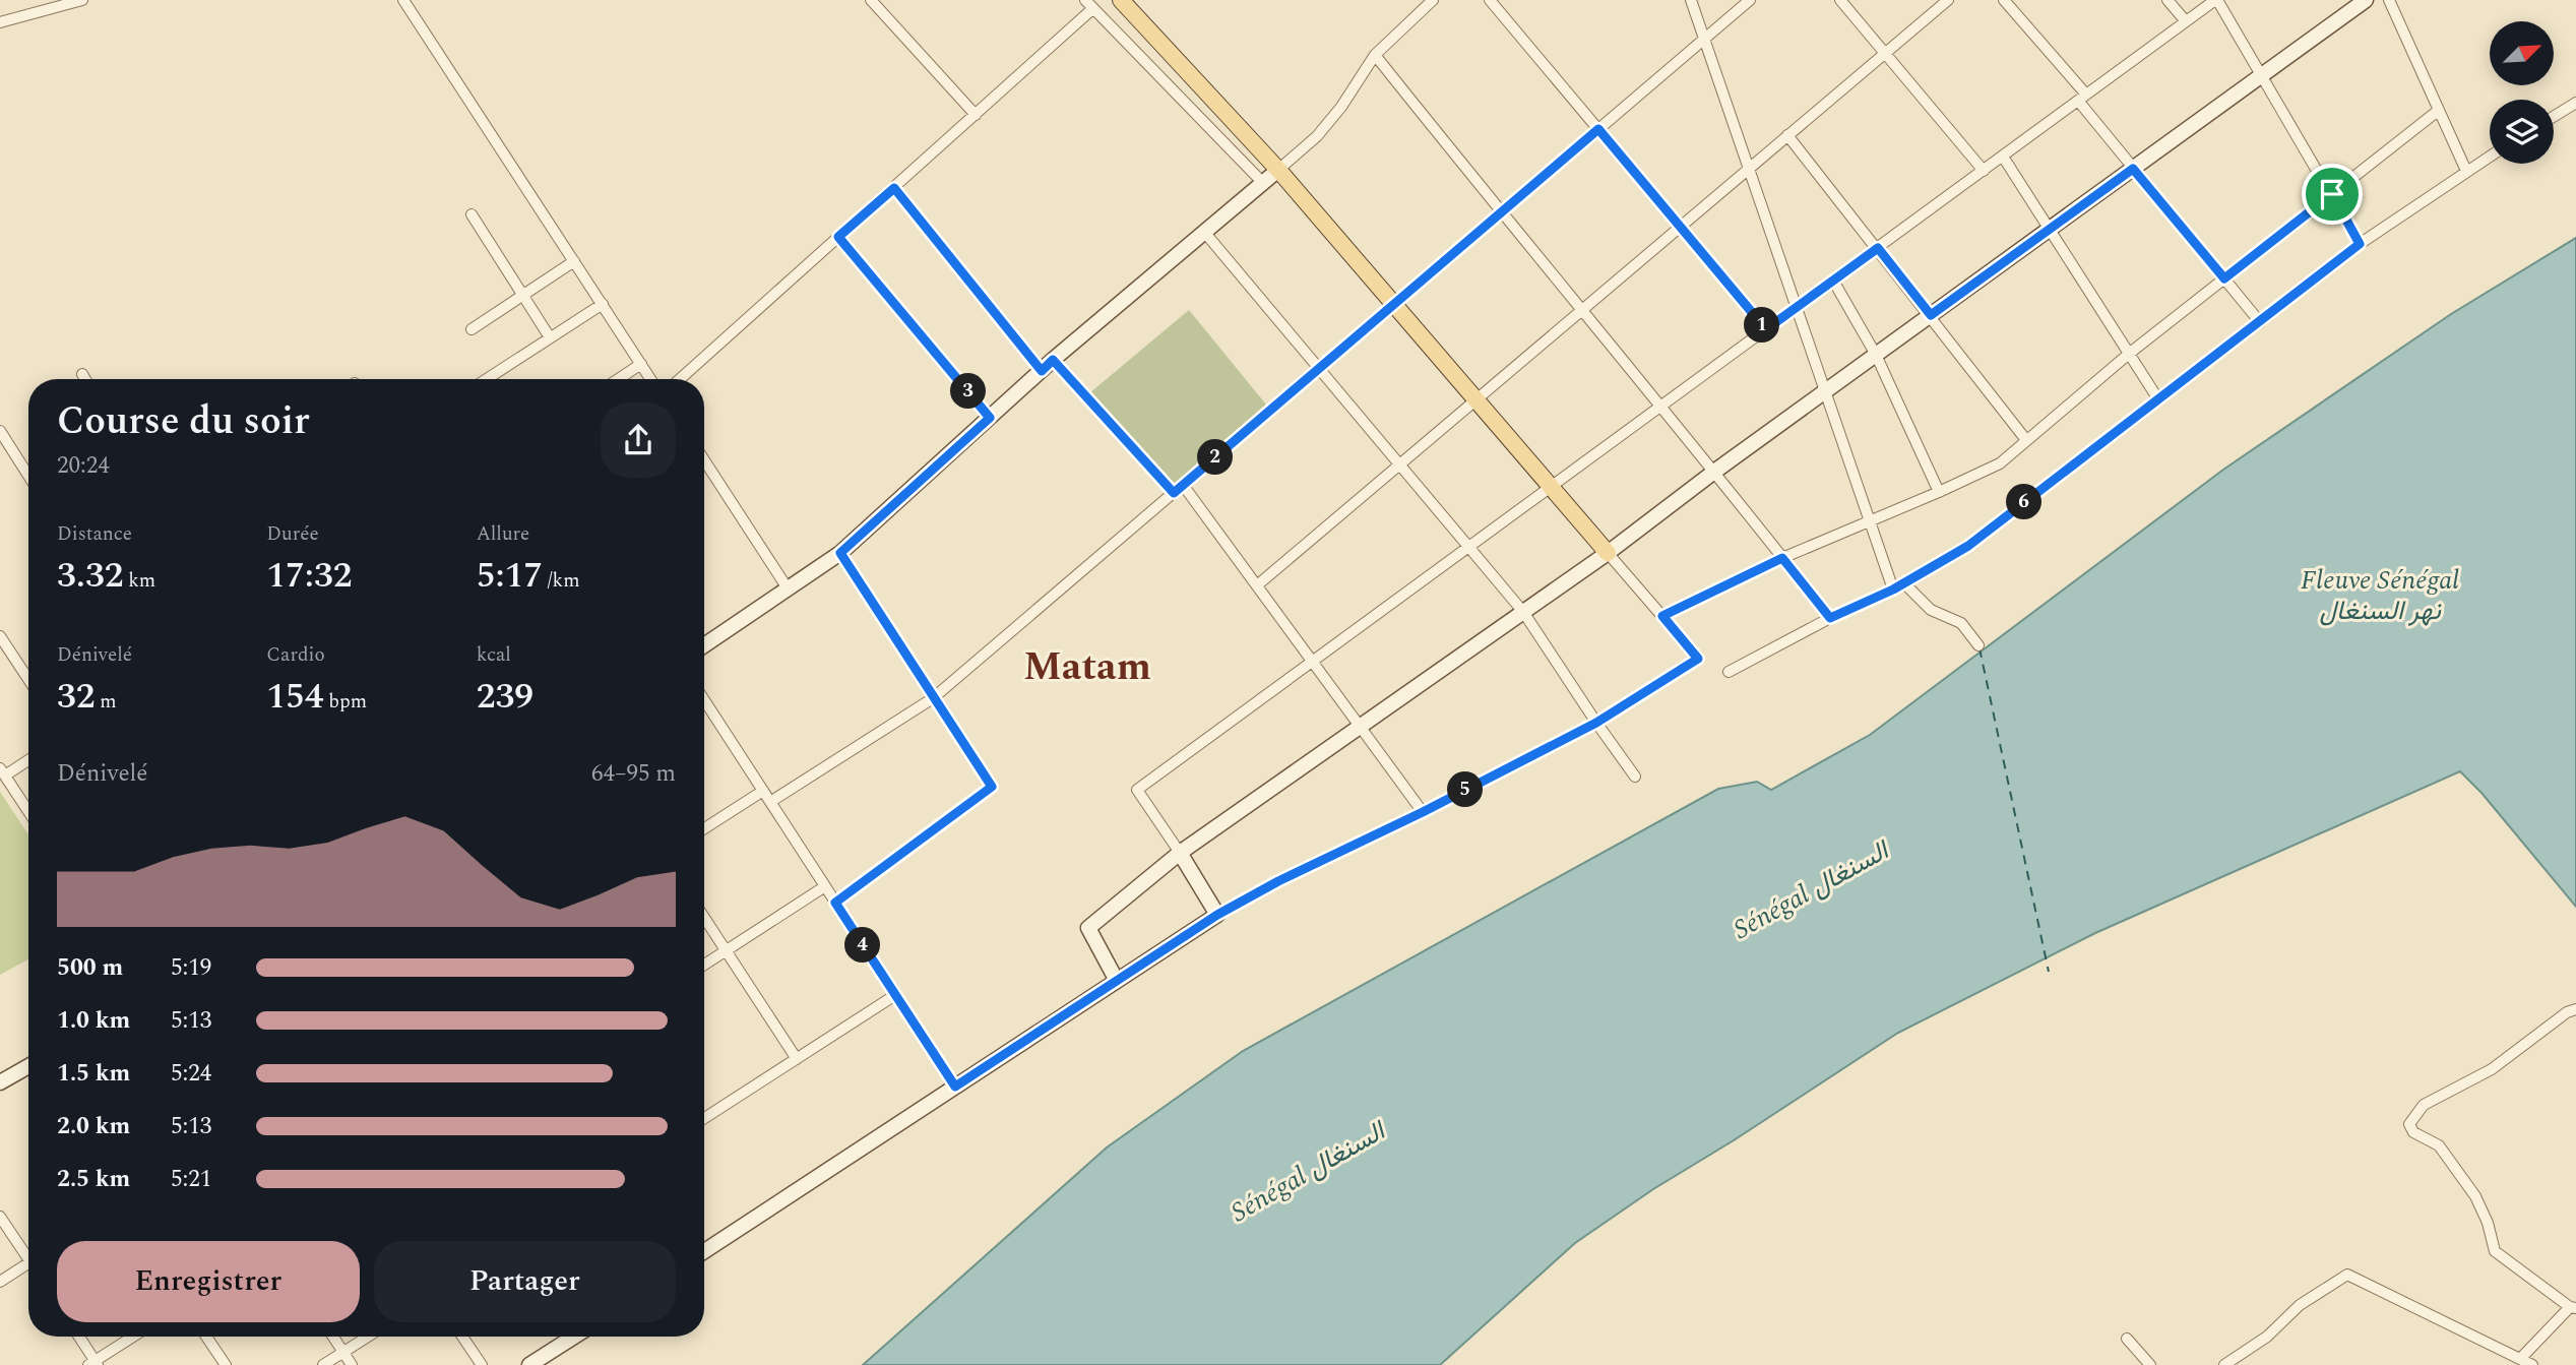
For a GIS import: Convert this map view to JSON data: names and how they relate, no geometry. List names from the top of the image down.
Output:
{
  "districts": ["Matam"],
  "water": ["Fleuve Sénégal نهر السنغال", "Sénégal السنغال"],
  "north": "top right",
  "page": {
    "pins": [
      "1",
      "3",
      "2",
      "6",
      "5",
      "4"
    ],
    "heading": ["Course du soir", "20:24"],
    "stats": [
      ["Distance", "3.32 km"],
      ["Durée", "17:32"],
      ["Allure", "5:17 /km"],
      ["Dénivelé", "32 m"],
      ["Cardio", "154 bpm"],
      ["kcal", "239"]
    ],
    "chart": ["Dénivelé", "64–95 m"],
    "list": [
      {
        "name": "500 m",
        "note": "5:19"
      },
      {
        "name": "1.0 km",
        "note": "5:13"
      },
      {
        "name": "1.5 km",
        "note": "5:24"
      },
      {
        "name": "2.0 km",
        "note": "5:13"
      },
      {
        "name": "2.5 km",
        "note": "5:21"
      }
    ],
    "buttons": ["Enregistrer", "Partager"]
  }
}
